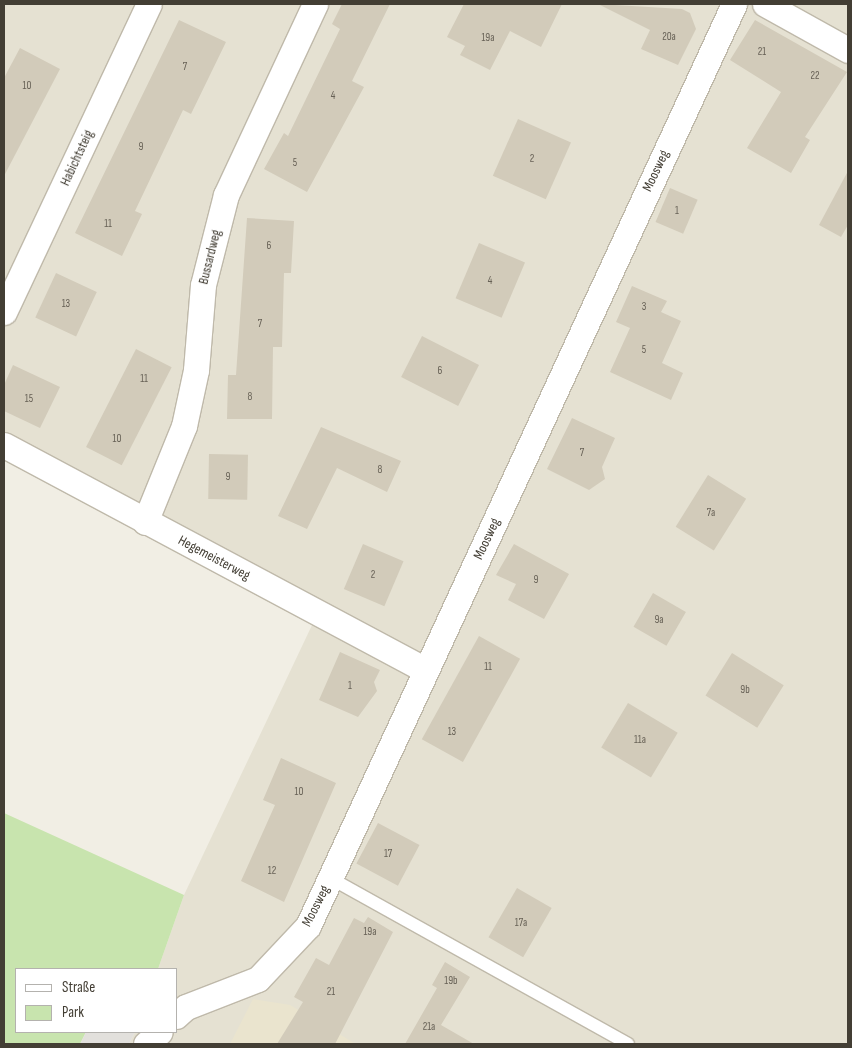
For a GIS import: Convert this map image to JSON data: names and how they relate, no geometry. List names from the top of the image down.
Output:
{
  "streets": {
    "street": [
      "Habichtsteig",
      "Moosweg",
      "Bussardweg",
      "Hegemeisterweg"
    ]
  },
  "crossings": [
    ["Moosweg", "Hegemeisterweg"],
    ["Bussardweg", "Hegemeisterweg"]
  ],
  "house_numbers": [
    "20a",
    "19a",
    "21",
    "7",
    "22",
    "10",
    "4",
    "9",
    "2",
    "5",
    "1",
    "11",
    "6",
    "4",
    "13",
    "3",
    "7",
    "5",
    "6",
    "11",
    "8",
    "15",
    "10",
    "7",
    "8",
    "9",
    "7a",
    "2",
    "9",
    "9a",
    "11",
    "1",
    "9b",
    "13",
    "11a",
    "10",
    "17",
    "12",
    "17a",
    "19a",
    "19b",
    "21",
    "21a"
  ],
  "legend": ["Straße", "Park"]
}
